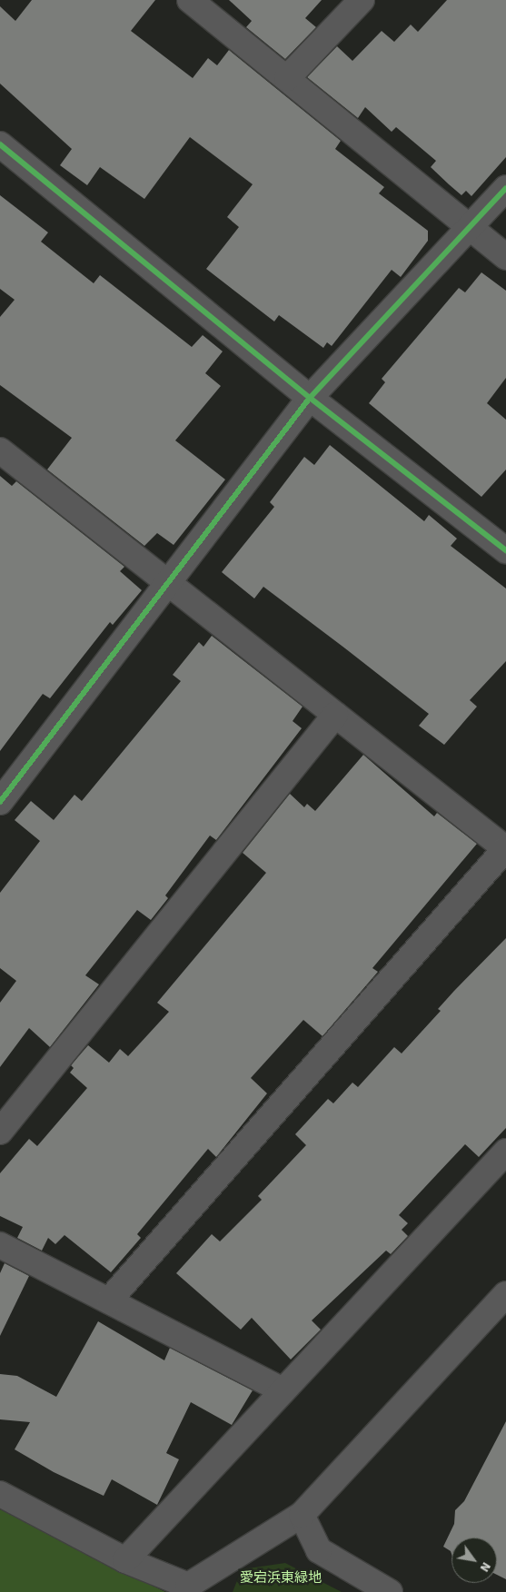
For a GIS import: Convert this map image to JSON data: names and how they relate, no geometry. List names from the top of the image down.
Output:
{
  "parks": ["愛宕浜東緑地"],
  "north": "bottom right"
}
